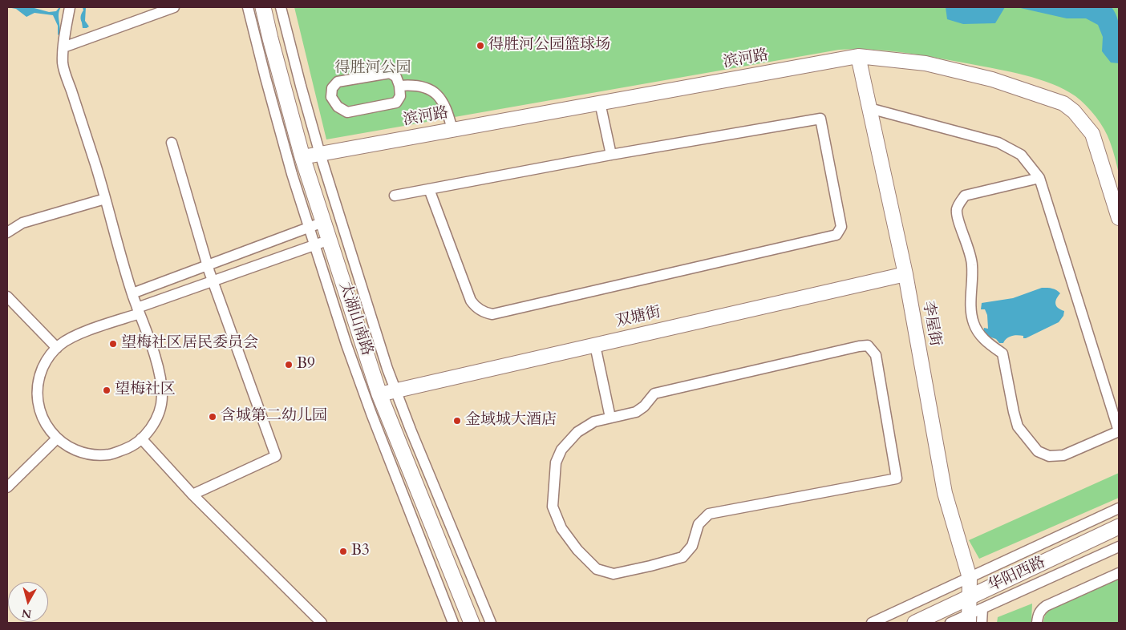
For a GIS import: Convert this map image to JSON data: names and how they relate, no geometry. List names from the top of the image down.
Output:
{
  "streets": {
    "main road": ["太湖山南路", "华阳西路"],
    "street": ["滨河路", "双塘街", "李屋街"]
  },
  "crossings": [
    ["滨河路", "太湖山南路"],
    ["滨河路", "李屋街"],
    ["双塘街", "太湖山南路"],
    ["双塘街", "李屋街"],
    ["李屋街", "华阳西路"]
  ],
  "parks": ["得胜河公园"],
  "places": [
    "得胜河公园篮球场",
    "望梅社区居民委员会",
    "B9",
    "望梅社区",
    "含城第二幼儿园",
    "金域城大酒店",
    "B3"
  ],
  "north": "bottom"
}
